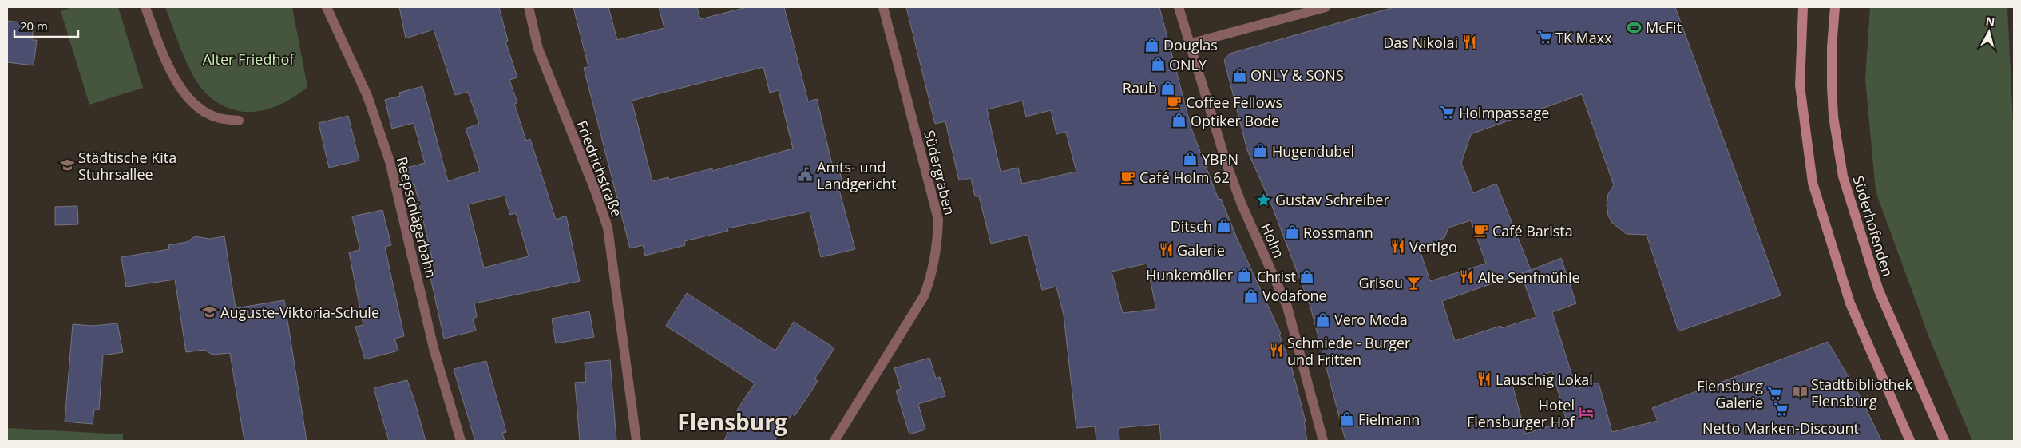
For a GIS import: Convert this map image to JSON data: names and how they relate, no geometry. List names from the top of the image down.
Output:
{
  "streets": {
    "main road": ["Süderhofenden"],
    "street": [
      "Friedrichstraße",
      "Südergraben",
      "Reepschlägerbahn",
      "Holm"
    ]
  },
  "districts": ["Flensburg"],
  "parks": ["Alter Friedhof"],
  "places": {
    "sports": ["McFit"],
    "supermarket": [
      "TK Maxx",
      "Holmpassage",
      "Flensburg Galerie",
      "Netto Marken-Discount"
    ],
    "restaurant": [
      "Das Nikolai",
      "Vertigo",
      "Galerie",
      "Alte Senfmühle",
      "Schmiede - Burger und Fritten",
      "Lauschig Lokal"
    ],
    "shop": [
      "Douglas",
      "ONLY",
      "ONLY & SONS",
      "Raub",
      "Optiker Bode",
      "Hugendubel",
      "YBPN",
      "Ditsch",
      "Rossmann",
      "Hunkemöller",
      "Christ",
      "Vodafone",
      "Vero Moda",
      "Fielmann"
    ],
    "cafe": ["Coffee Fellows", "Café Holm 62", "Café Barista"],
    "school or university": ["Städtische Kita Stuhrsallee", "Auguste-Viktoria-Schule"],
    "public building": ["Amts- und Landgericht"],
    "place": ["Gustav Schreiber"],
    "bar": ["Grisou"],
    "library": ["Stadtbibliothek Flensburg"],
    "hotel": ["Hotel Flensburger Hof"]
  },
  "scale_bar": "20 m",
  "north": "top"
}
